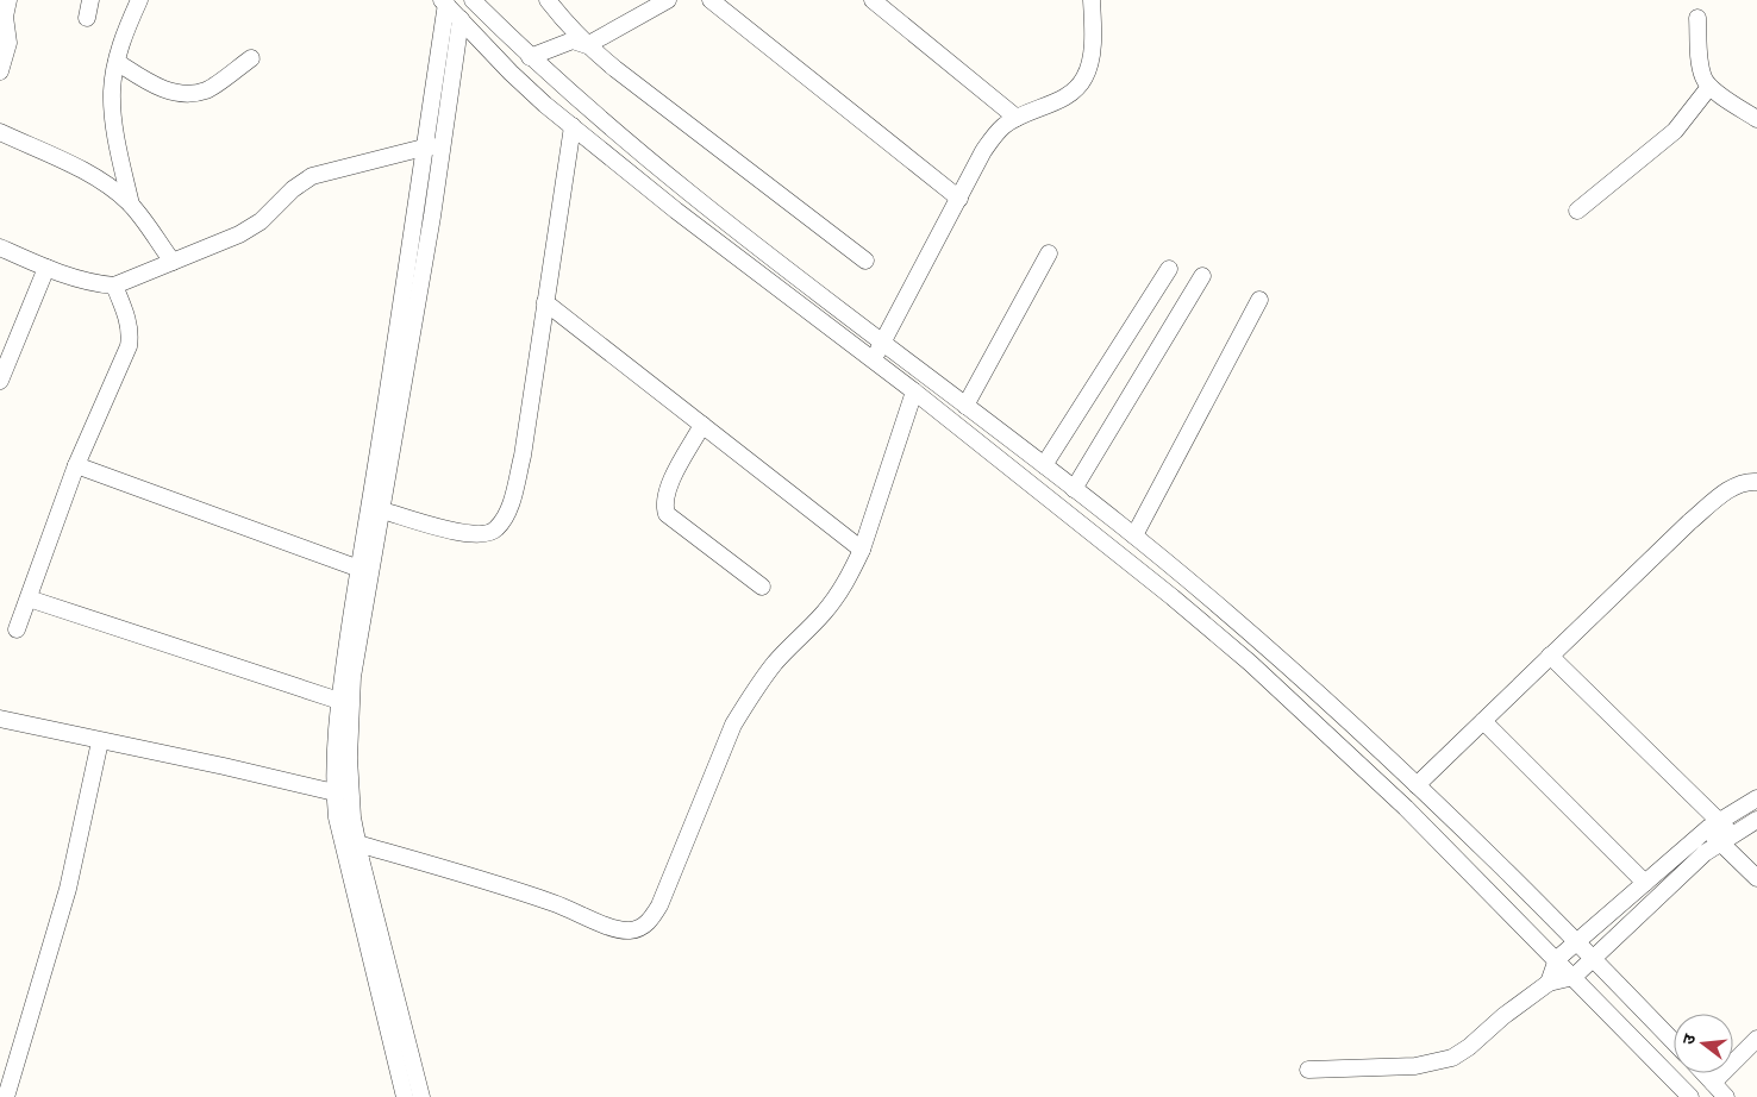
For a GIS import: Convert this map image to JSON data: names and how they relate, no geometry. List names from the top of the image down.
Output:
{
  "north": "left"
}
